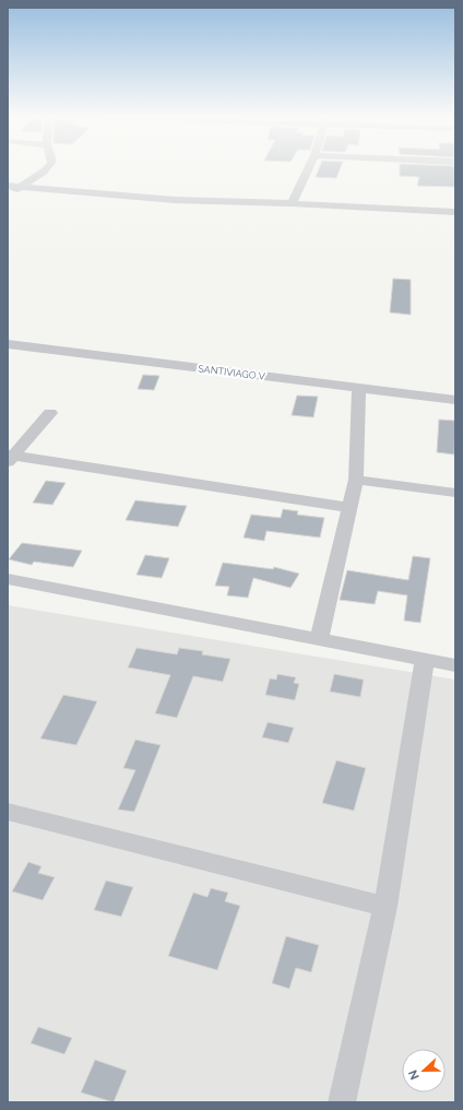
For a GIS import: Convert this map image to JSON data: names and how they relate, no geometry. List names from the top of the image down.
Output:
{
  "streets": {
    "street": ["SANTIVIAGO V"]
  },
  "north": "left"
}
